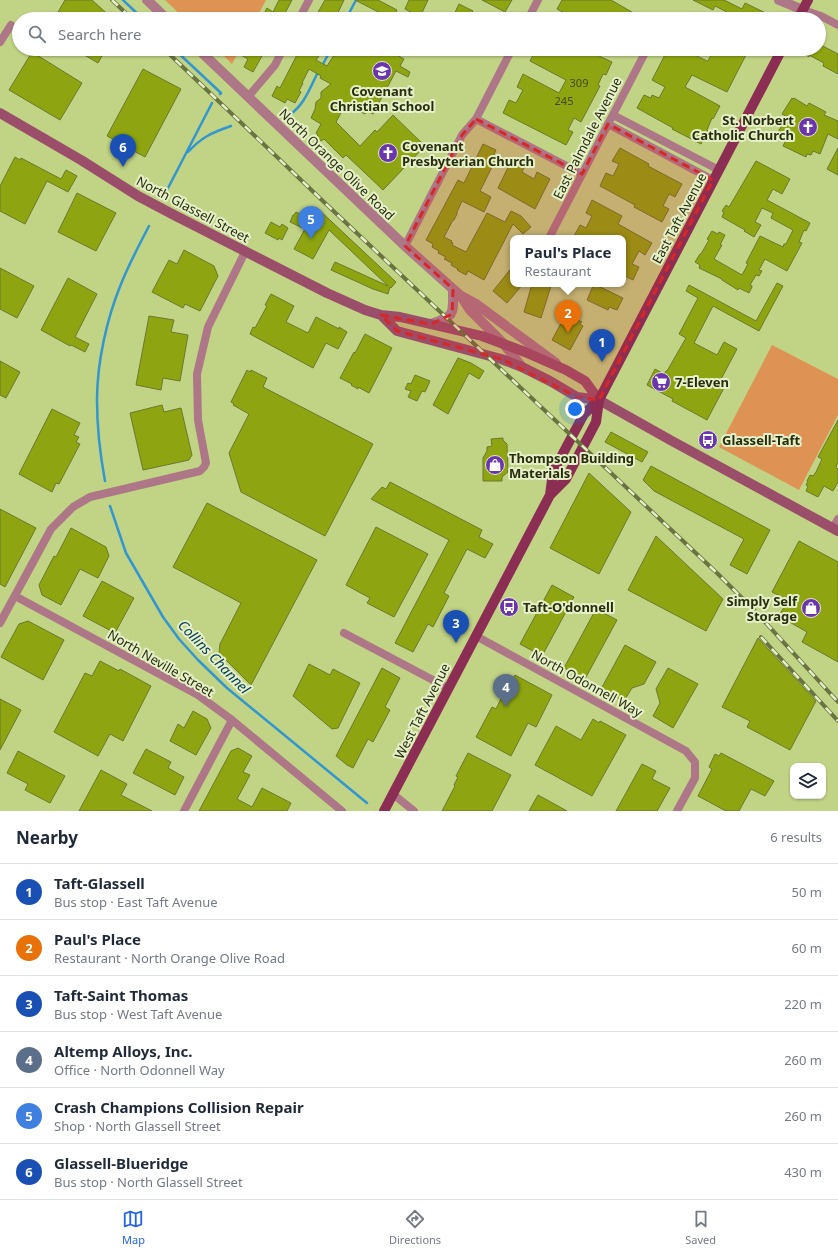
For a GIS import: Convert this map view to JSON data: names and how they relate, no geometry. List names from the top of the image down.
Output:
{
  "streets": {
    "main road": ["North Glassell Street", "East Taft Avenue", "West Taft Avenue"],
    "street": [
      "East Palmdale Avenue",
      "North Orange Olive Road",
      "North Neville Street",
      "North Odonnell Way"
    ]
  },
  "crossings": [
    ["North Orange Olive Road", "North Glassell Street"],
    ["North Glassell Street", "East Taft Avenue"],
    ["North Glassell Street", "West Taft Avenue"],
    ["East Taft Avenue", "West Taft Avenue"],
    ["North Odonnell Way", "West Taft Avenue"]
  ],
  "water": ["Collins Channel"],
  "places": {
    "school or university": ["Covenant Christian School"],
    "church": ["St. Norbert Catholic Church", "Covenant Presbyterian Church"],
    "supermarket": ["7-Eleven"],
    "bus stop": ["Glassell-Taft", "Taft-O'donnell"],
    "shop": ["Thompson Building Materials", "Simply Self Storage"]
  },
  "house_numbers": ["309", "245"],
  "page": {
    "search": "Search here",
    "pins": [
      "6",
      "5",
      "2",
      "1",
      "3",
      "4"
    ],
    "popup": ["Paul's Place", "Restaurant"],
    "heading": ["Nearby", "6 results"],
    "list": [
      {
        "mark": "1",
        "name": "Taft-Glassell",
        "note": "Bus stop · East Taft Avenue",
        "value": "50 m"
      },
      {
        "mark": "2",
        "name": "Paul's Place",
        "note": "Restaurant · North Orange Olive Road",
        "value": "60 m"
      },
      {
        "mark": "3",
        "name": "Taft-Saint Thomas",
        "note": "Bus stop · West Taft Avenue",
        "value": "220 m"
      },
      {
        "mark": "4",
        "name": "Altemp Alloys, Inc.",
        "note": "Office · North Odonnell Way",
        "value": "260 m"
      },
      {
        "mark": "5",
        "name": "Crash Champions Collision Repair",
        "note": "Shop · North Glassell Street",
        "value": "260 m"
      },
      {
        "mark": "6",
        "name": "Glassell-Blueridge",
        "note": "Bus stop · North Glassell Street",
        "value": "430 m"
      }
    ],
    "nav": ["Map", "Directions", "Saved"]
  }
}
